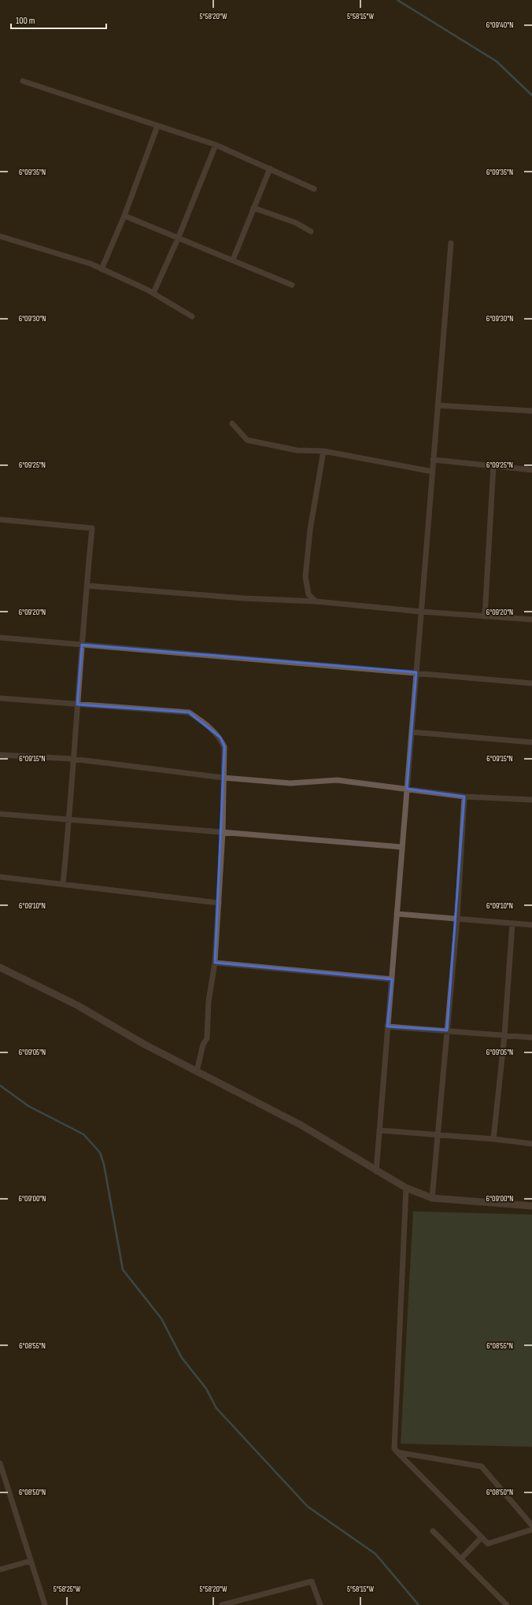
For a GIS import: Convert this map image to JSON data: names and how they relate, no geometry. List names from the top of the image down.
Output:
{
  "scale_bar": "100 m",
  "coordinates": [
    "5°58'20\"W",
    "5°58'15\"W",
    "6°09'40\"N",
    "6°09'35\"N",
    "6°09'30\"N",
    "6°09'25\"N",
    "6°09'20\"N",
    "6°09'15\"N",
    "6°09'10\"N",
    "6°09'05\"N",
    "6°09'00\"N",
    "6°08'55\"N",
    "6°08'50\"N",
    "5°58'25\"W"
  ]
}
